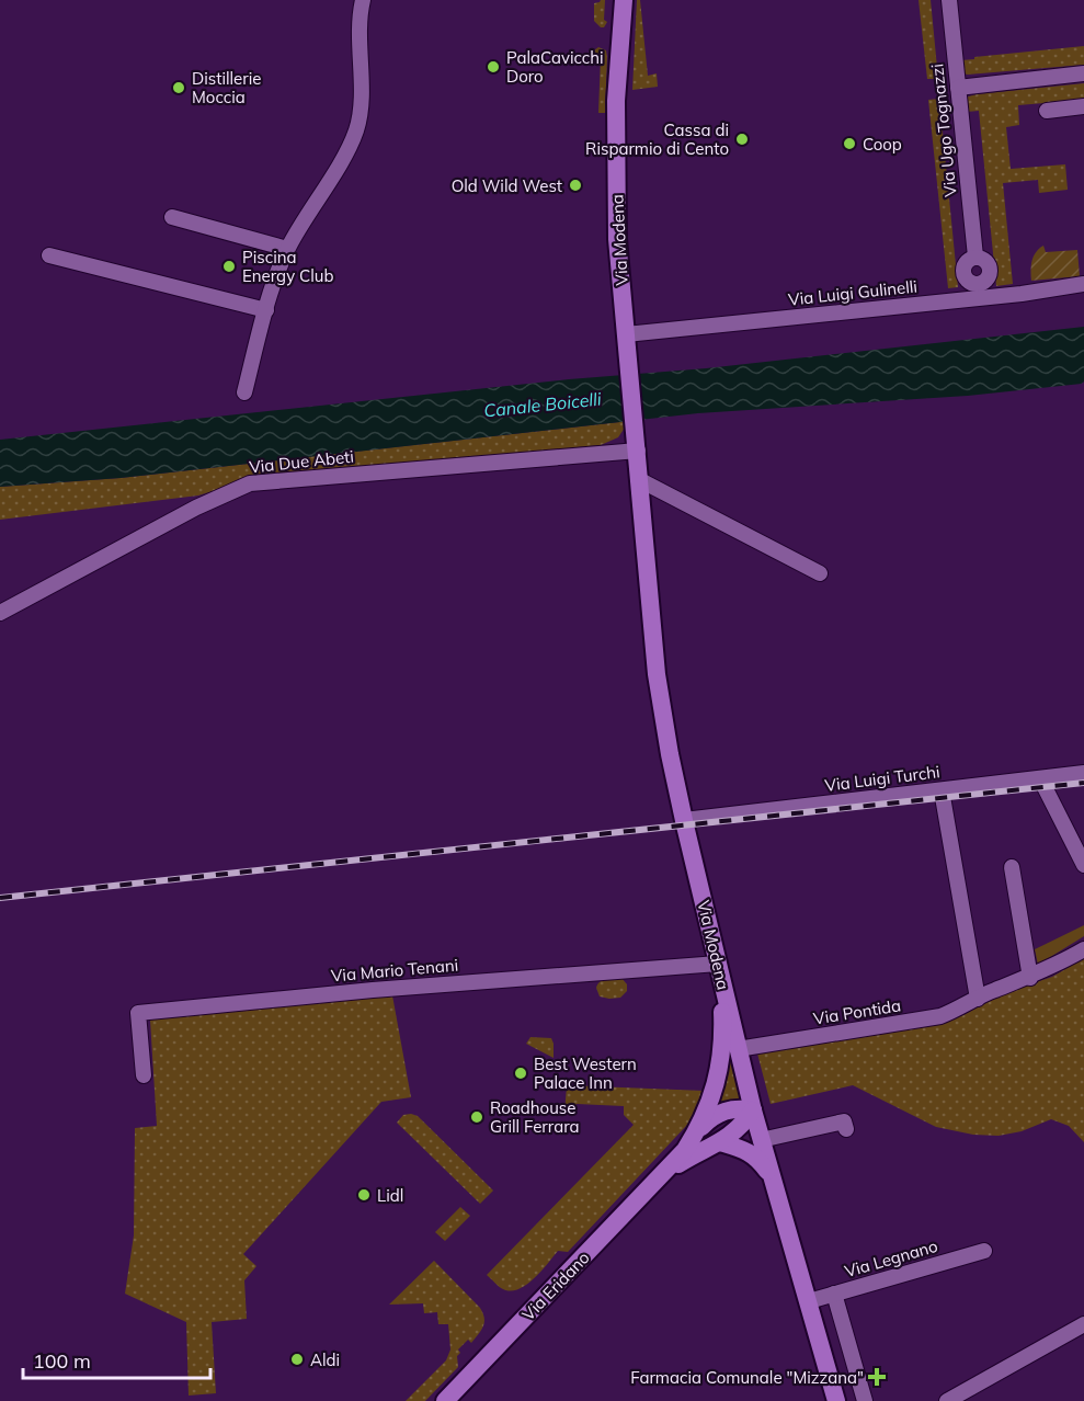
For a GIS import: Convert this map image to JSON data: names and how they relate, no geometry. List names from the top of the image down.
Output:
{
  "streets": {
    "main road": ["Via Modena", "Via Eridano"],
    "street": [
      "Via Ugo Tognazzi",
      "Via Luigi Gulinelli",
      "Via Due Abeti",
      "Via Luigi Turchi",
      "Via Mario Tenani",
      "Via Pontida",
      "Via Legnano"
    ]
  },
  "crossings": [
    ["Via Modena", "Via Luigi Gulinelli"],
    ["Via Modena", "Via Due Abeti"],
    ["Via Modena", "Via Luigi Turchi"],
    ["Via Modena", "Via Mario Tenani"],
    ["Via Modena", "Via Pontida"],
    ["Via Modena", "Via Legnano"],
    ["Via Modena", "Via Eridano"],
    ["Via Mario Tenani", "Via Eridano"]
  ],
  "water": ["Canale Boicelli"],
  "places": {
    "other": [
      "PalaCavicchi Doro",
      "Distillerie Moccia",
      "Cassa di Risparmio di Cento",
      "Coop",
      "Old Wild West",
      "Piscina Energy Club",
      "Best Western Palace Inn",
      "Roadhouse Grill Ferrara",
      "Lidl",
      "Aldi"
    ],
    "health": ["Farmacia Comunale \"Mizzana\""]
  },
  "scale_bar": "100 m"
}
